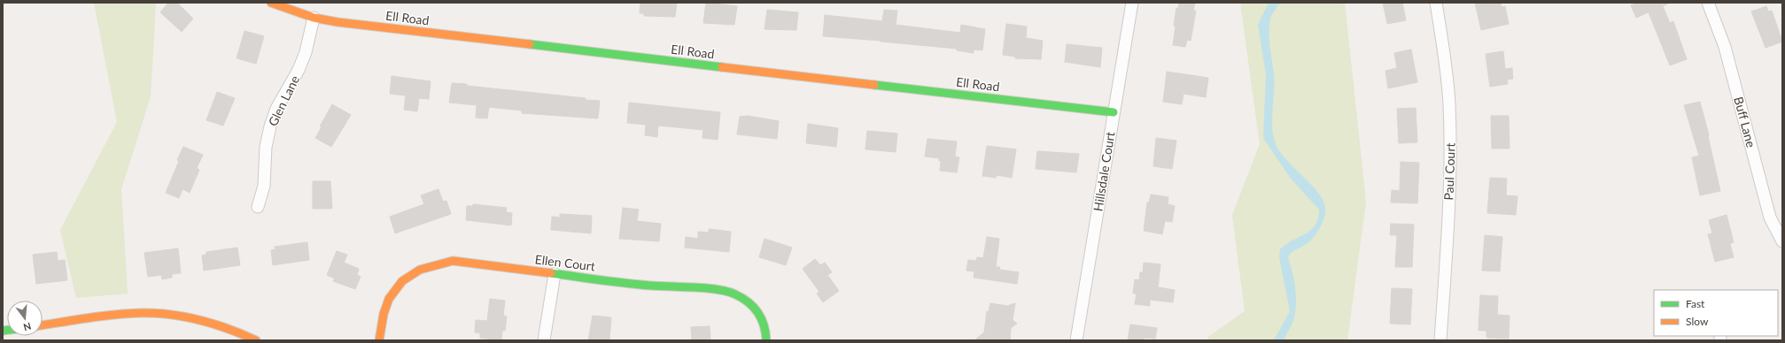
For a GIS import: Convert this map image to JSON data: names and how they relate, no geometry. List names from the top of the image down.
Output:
{
  "streets": {
    "street": [
      "Ell Road",
      "Glen Lane",
      "Buff Lane",
      "Hillsdale Court",
      "Paul Court",
      "Ellen Court"
    ]
  },
  "crossings": [
    ["Ell Road", "Glen Lane"],
    ["Ell Road", "Hillsdale Court"]
  ],
  "legend": ["Fast", "Slow"],
  "north": "bottom"
}
